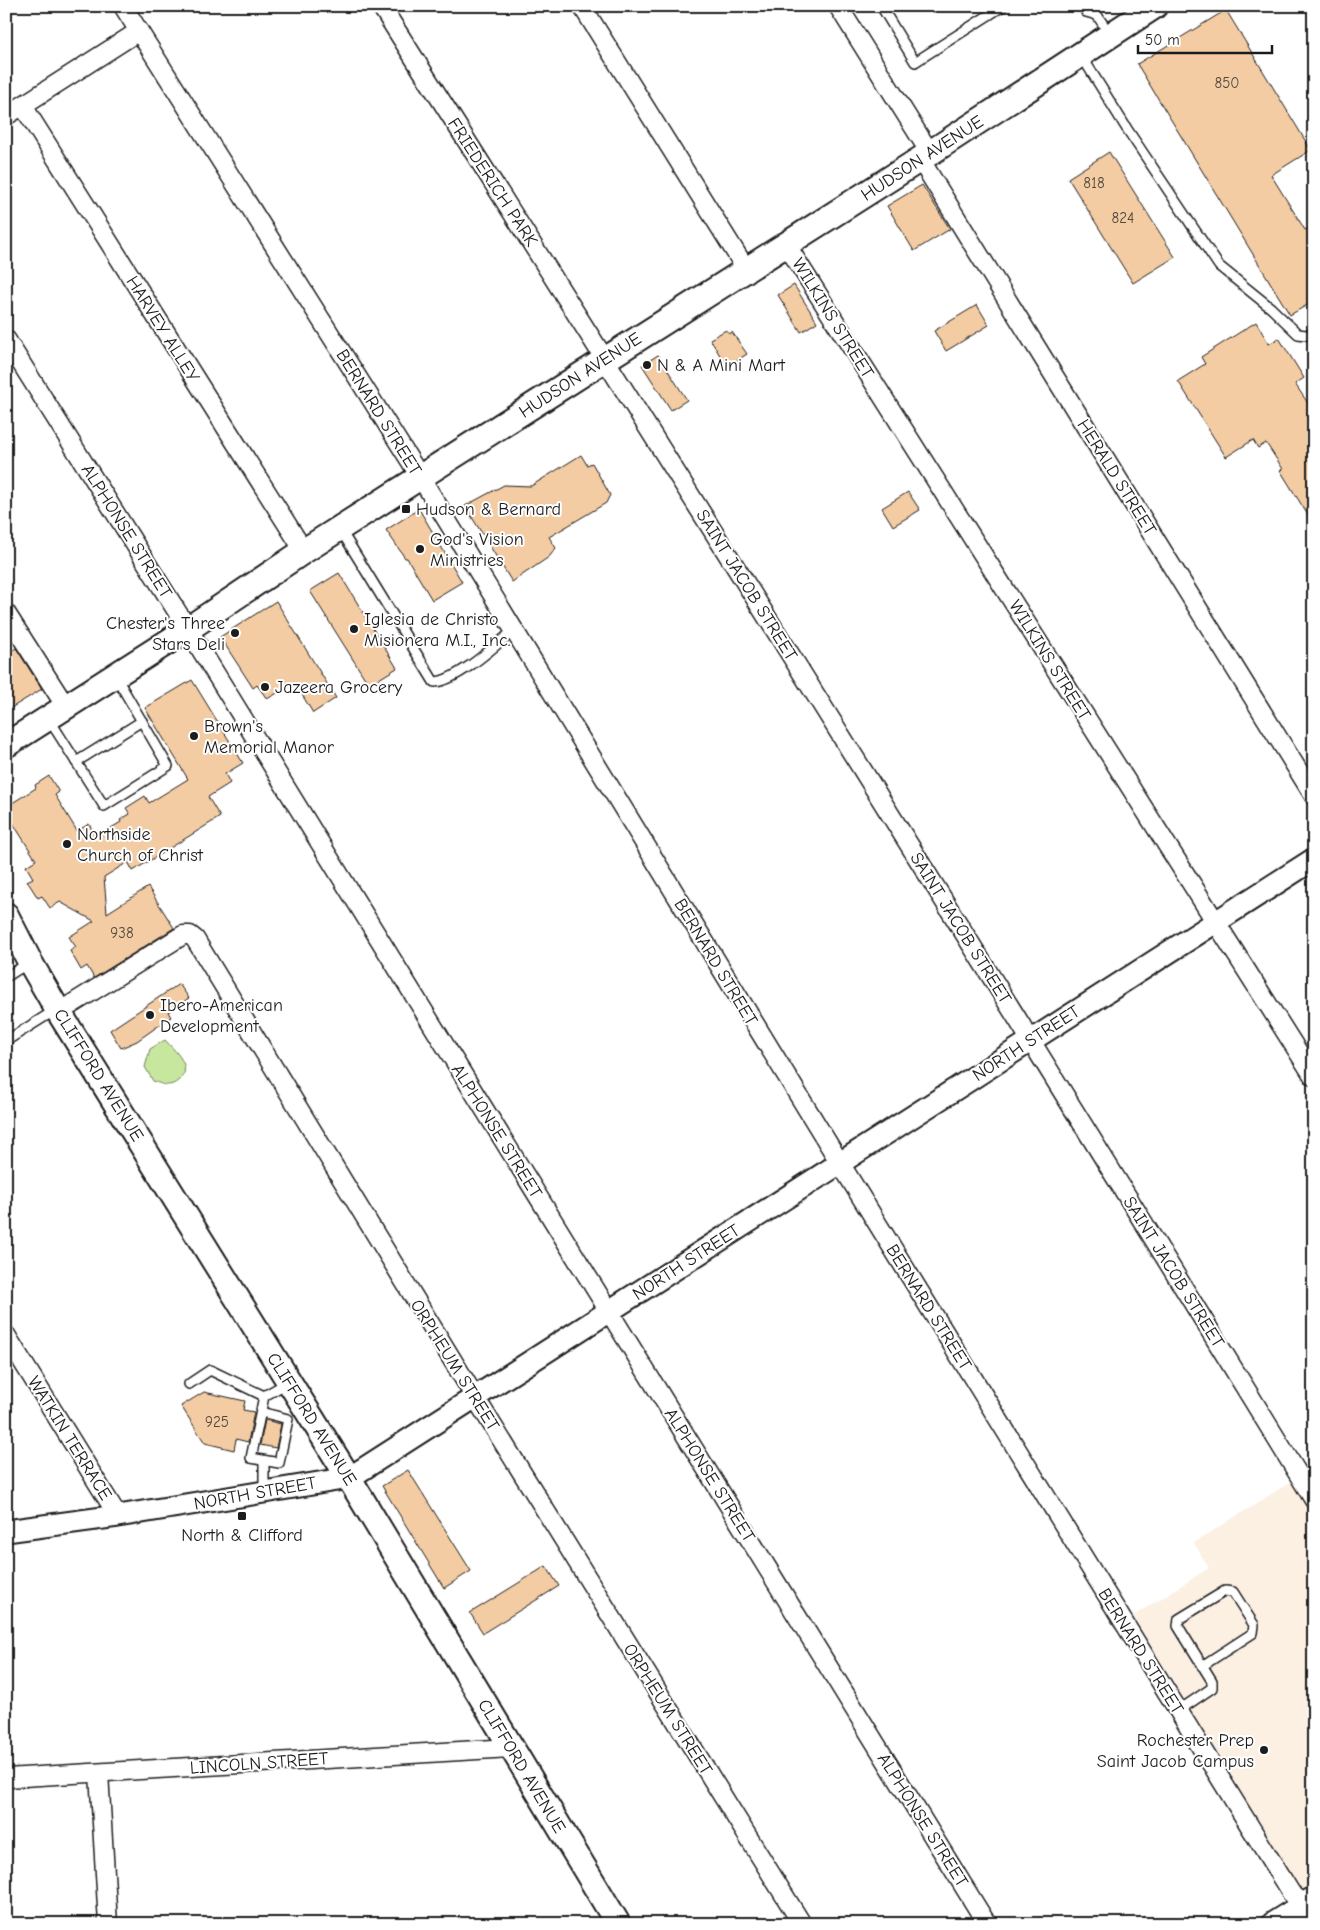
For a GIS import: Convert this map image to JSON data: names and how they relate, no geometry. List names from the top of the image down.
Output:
{
  "streets": {
    "main road": ["HUDSON AVENUE", "CLIFFORD AVENUE"],
    "street": [
      "FRIEDERICH PARK",
      "WILKINS STREET",
      "HARVEY ALLEY",
      "BERNARD STREET",
      "HERALD STREET",
      "ALPHONSE STREET",
      "SAINT JACOB STREET",
      "NORTH STREET",
      "ORPHEUM STREET",
      "WATKIN TERRACE",
      "LINCOLN STREET"
    ]
  },
  "crossings": [
    ["HUDSON AVENUE", "FRIEDERICH PARK"],
    ["HUDSON AVENUE", "WILKINS STREET"],
    ["HUDSON AVENUE", "HARVEY ALLEY"],
    ["HUDSON AVENUE", "BERNARD STREET"],
    ["HUDSON AVENUE", "HERALD STREET"],
    ["HUDSON AVENUE", "ALPHONSE STREET"],
    ["HUDSON AVENUE", "SAINT JACOB STREET"],
    ["FRIEDERICH PARK", "SAINT JACOB STREET"],
    ["WILKINS STREET", "NORTH STREET"],
    ["BERNARD STREET", "NORTH STREET"],
    ["ALPHONSE STREET", "NORTH STREET"],
    ["SAINT JACOB STREET", "NORTH STREET"],
    ["NORTH STREET", "CLIFFORD AVENUE"],
    ["NORTH STREET", "ORPHEUM STREET"],
    ["NORTH STREET", "WATKIN TERRACE"],
    ["CLIFFORD AVENUE", "ORPHEUM STREET"],
    ["CLIFFORD AVENUE", "LINCOLN STREET"]
  ],
  "places": {
    "other": [
      "N & A Mini Mart",
      "God's Vision Ministries",
      "Iglesia de Christo Misionera M.I., Inc.",
      "Chester's Three Stars Deli",
      "Jazeera Grocery",
      "Brown's Memorial Manor",
      "Northside Church of Christ",
      "Ibero-American Development",
      "Rochester Prep Saint Jacob Campus"
    ],
    "transit": ["Hudson & Bernard", "North & Clifford"]
  },
  "house_numbers": [
    "850",
    "818",
    "824",
    "938",
    "925"
  ],
  "scale_bar": "50 m"
}
